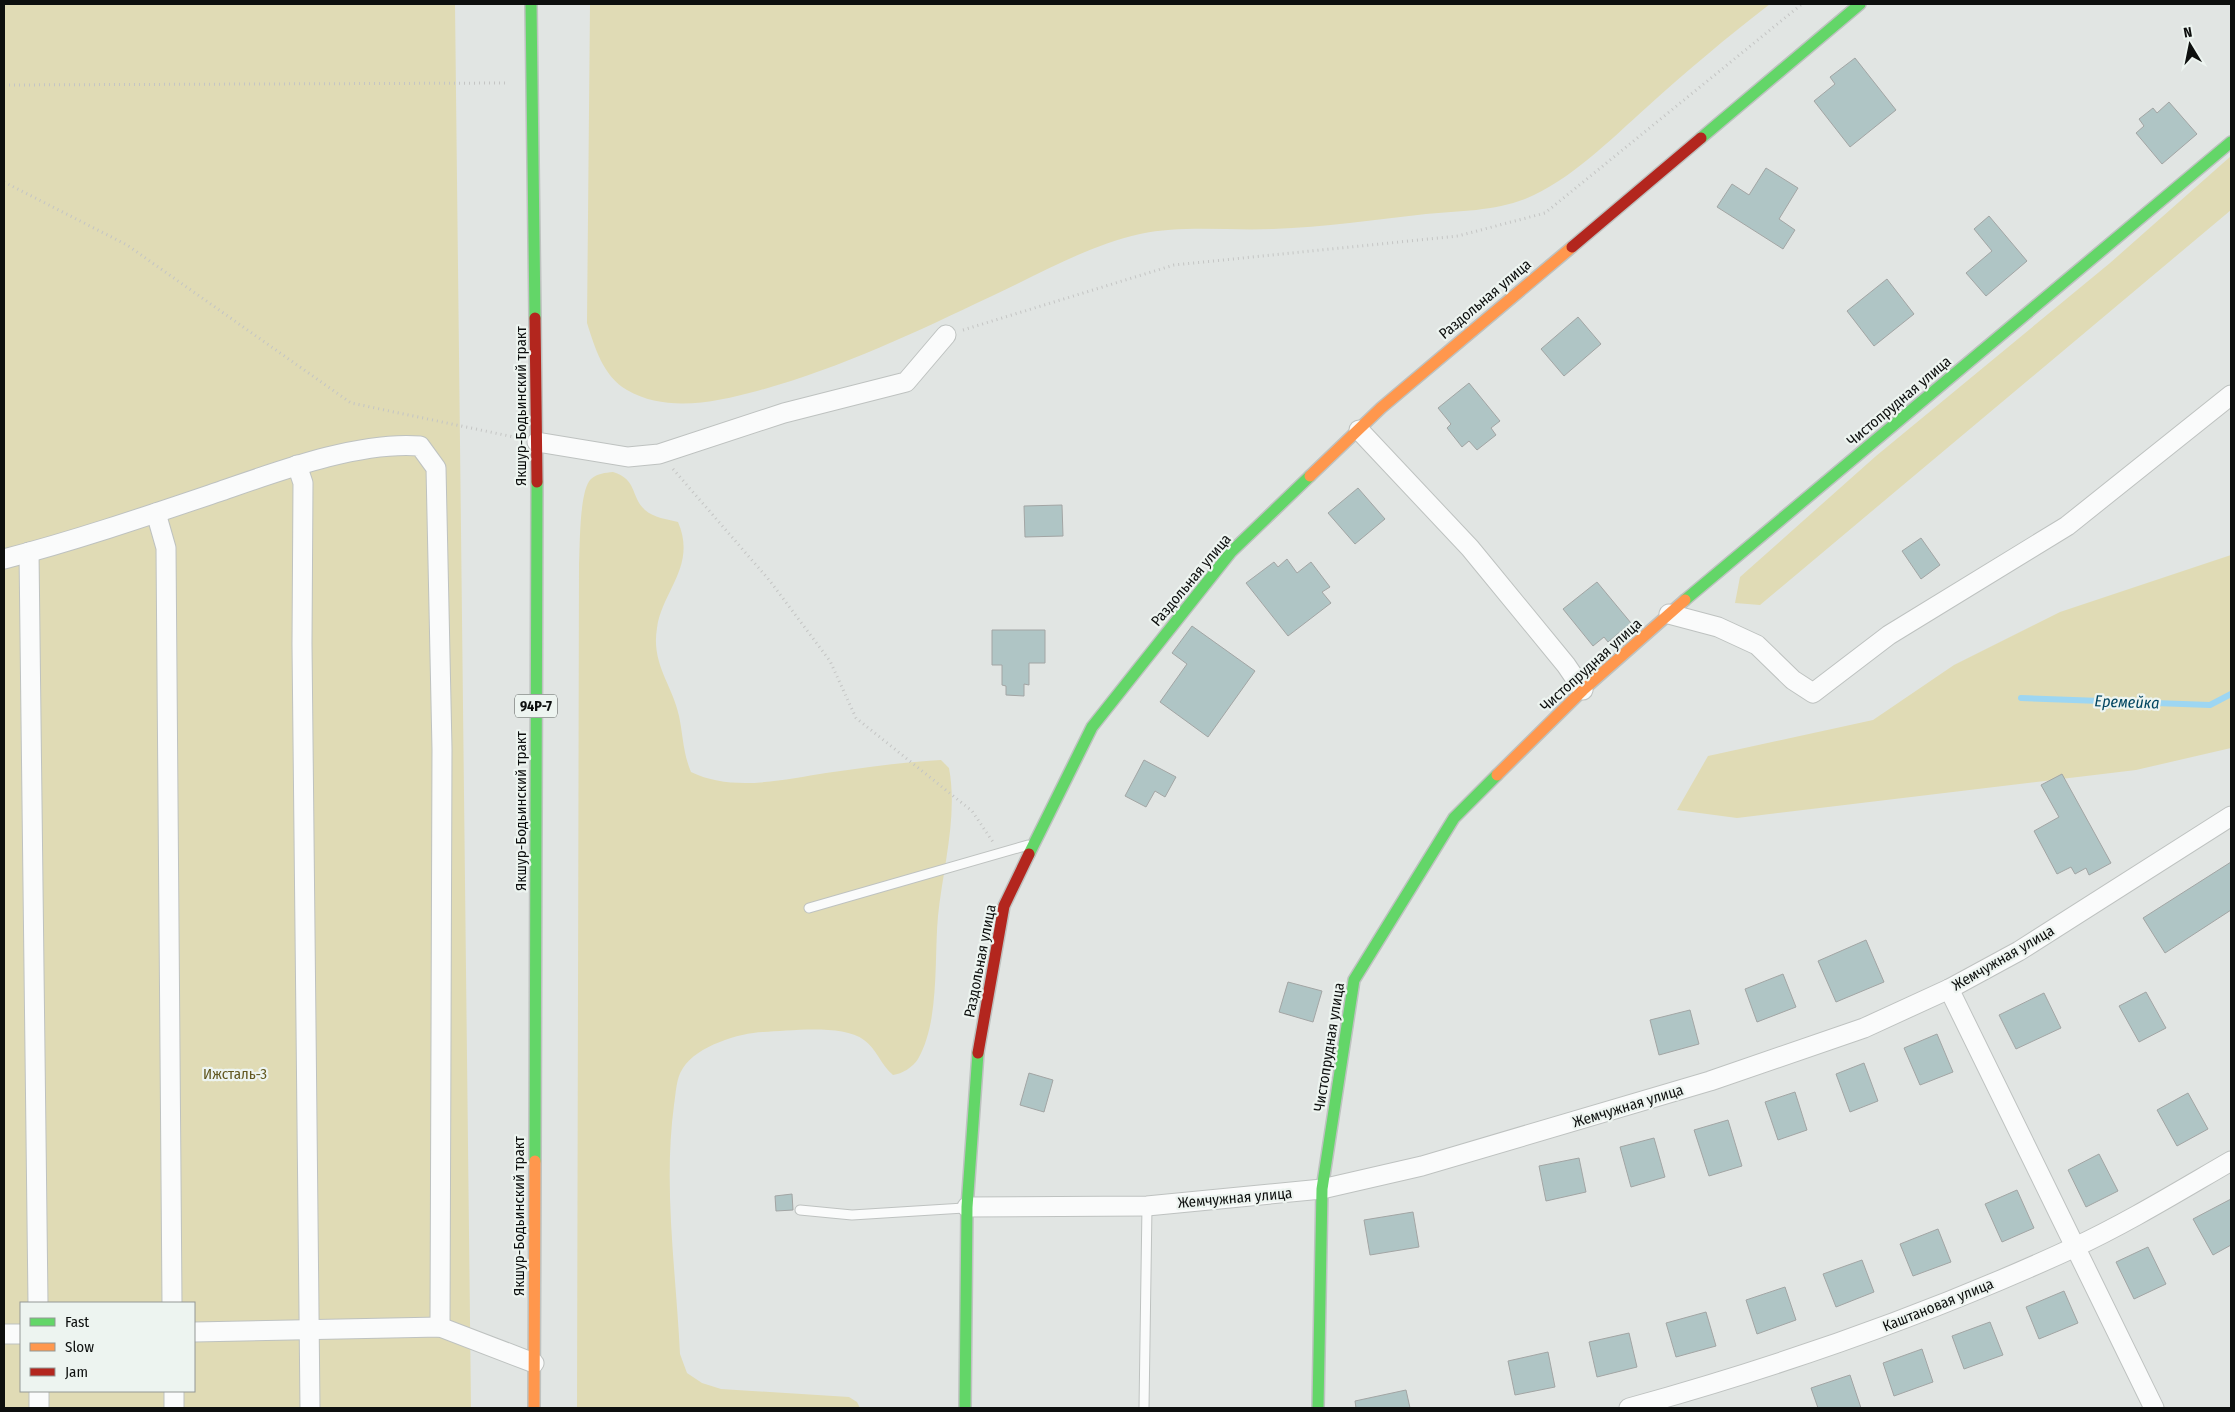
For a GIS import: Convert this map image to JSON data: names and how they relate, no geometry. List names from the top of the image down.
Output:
{
  "streets": {
    "street": [
      "Раздольная улица",
      "Чистопрудная улица",
      "Якшур-Бодьинский тракт",
      "94Р-7",
      "Жемчужная улица",
      "Каштановая улица"
    ]
  },
  "crossings": [
    ["Раздольная улица", "Жемчужная улица"],
    ["Чистопрудная улица", "Жемчужная улица"]
  ],
  "water": ["Еремейка"],
  "parks": ["Ижсталь-3"],
  "legend": ["Fast", "Slow", "Jam"],
  "north": "top"
}
